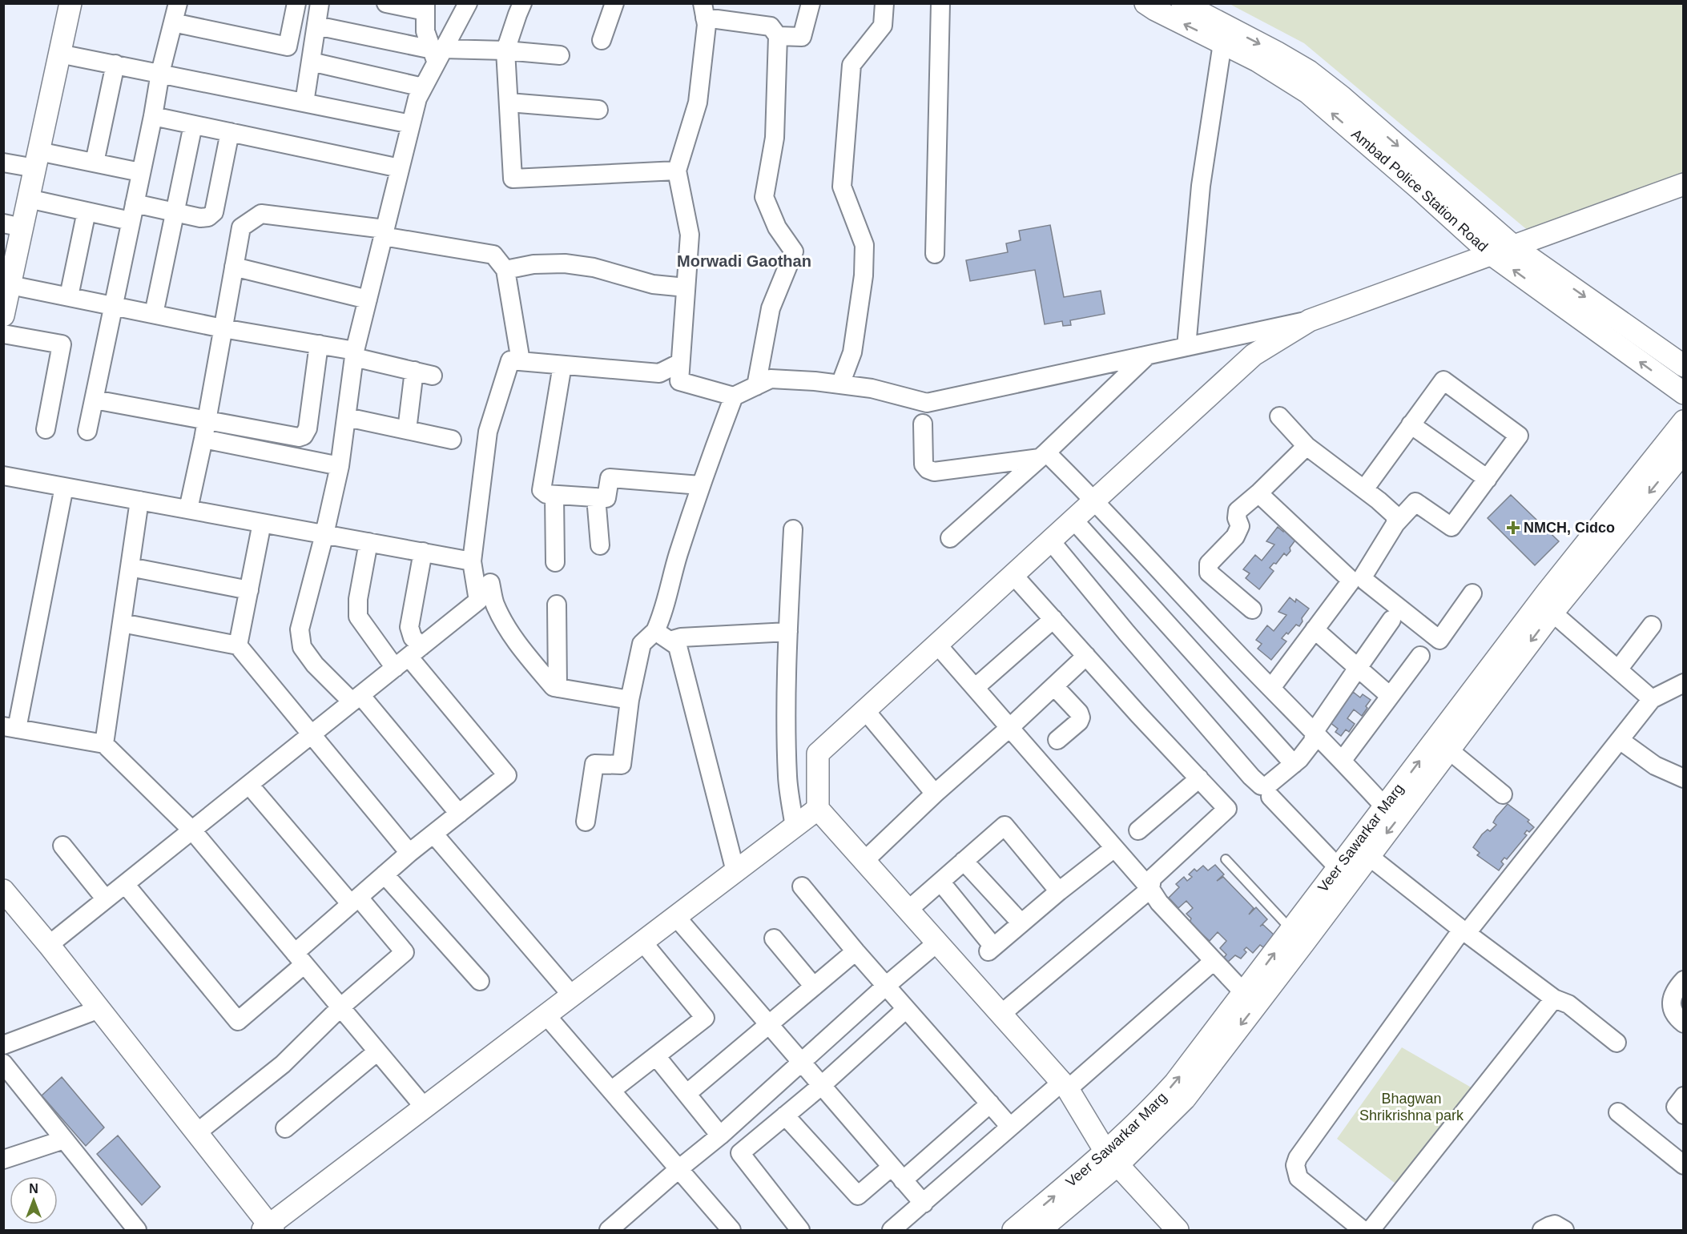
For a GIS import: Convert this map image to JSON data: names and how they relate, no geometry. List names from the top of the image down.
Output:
{
  "streets": {
    "street": ["Ambad Police Station Road", "Veer Sawarkar Marg"]
  },
  "districts": ["Morwadi Gaothan"],
  "parks": ["Bhagwan Shrikrishna park"],
  "places": {
    "health": ["NMCH, Cidco"]
  },
  "north": "top"
}
